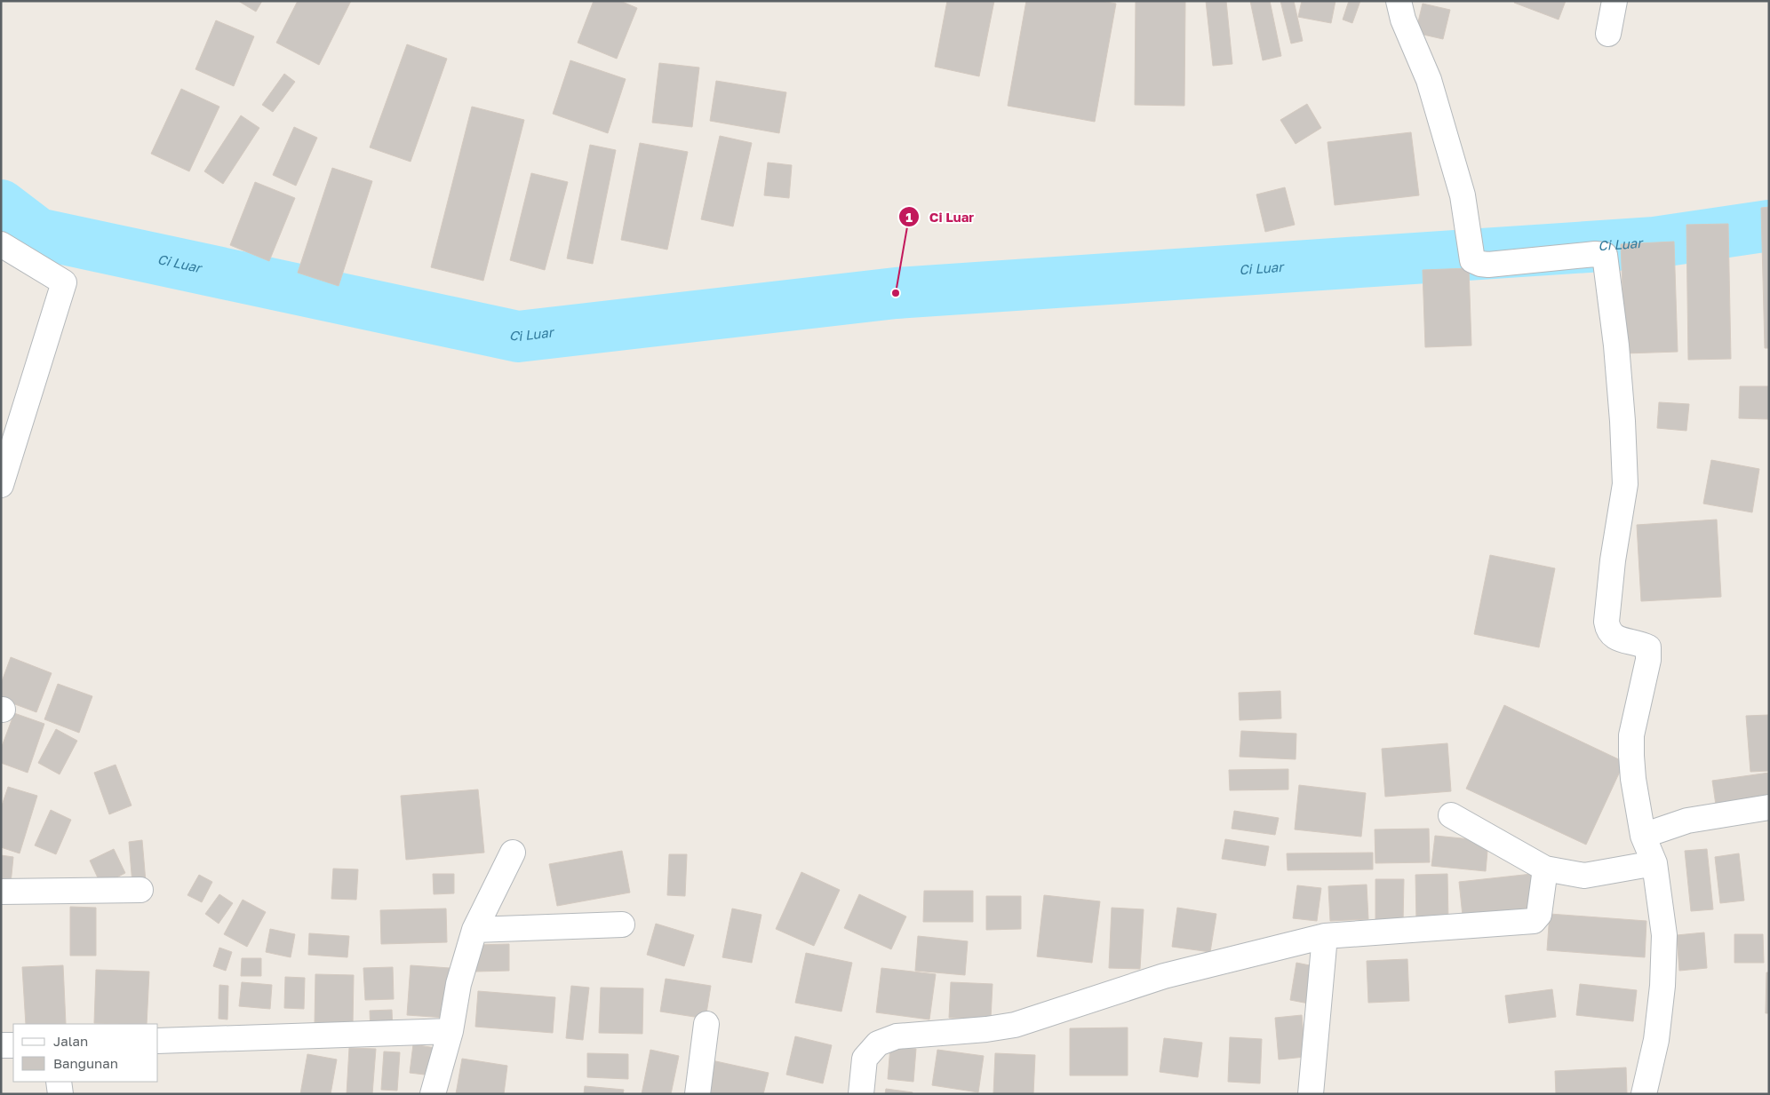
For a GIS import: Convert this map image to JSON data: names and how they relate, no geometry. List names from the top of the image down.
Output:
{
  "water": ["Ci Luar"],
  "places": ["Ci Luar"],
  "legend": ["Jalan", "Bangunan"]
}
